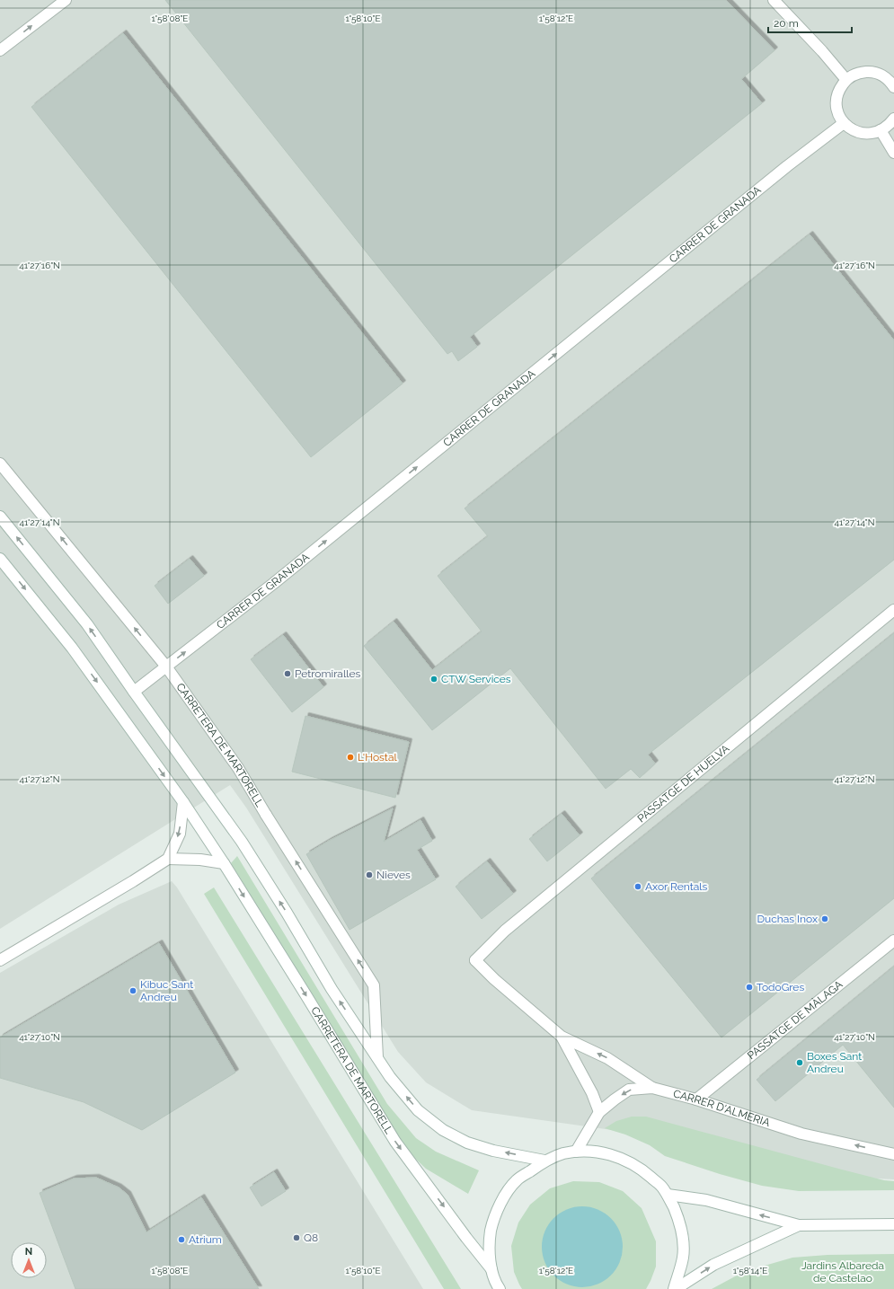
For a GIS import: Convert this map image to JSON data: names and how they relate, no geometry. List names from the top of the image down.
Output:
{
  "streets": {
    "street": [
      "CARRER DE GRANADA",
      "CARRETERA DE MARTORELL",
      "PASSATGE DE HUELVA",
      "PASSATGE DE MÀLAGA",
      "CARRER D'ALMERIA"
    ]
  },
  "crossings": [
    ["CARRER DE GRANADA", "CARRETERA DE MARTORELL"],
    ["CARRETERA DE MARTORELL", "CARRER D'ALMERIA"],
    ["PASSATGE DE MÀLAGA", "CARRER D'ALMERIA"]
  ],
  "one_way": ["CARRER DE GRANADA"],
  "parks": ["Jardins Albareda de Castelao"],
  "places": [
    "Petromiralles",
    "CTW Services",
    "L'Hostal",
    "Nieves",
    "Axor Rentals",
    "Duchas Inox",
    "TodoGres",
    "Kibuc Sant Andreu",
    "Boxes Sant Andreu",
    "Q8",
    "Atrium"
  ],
  "scale_bar": "20 m",
  "north": "top",
  "coordinates": [
    "1°58'08\"E",
    "1°58'10\"E",
    "1°58'12\"E",
    "41°27'16\"N",
    "41°27'14\"N",
    "41°27'12\"N",
    "41°27'10\"N",
    "1°58'14\"E"
  ]
}
